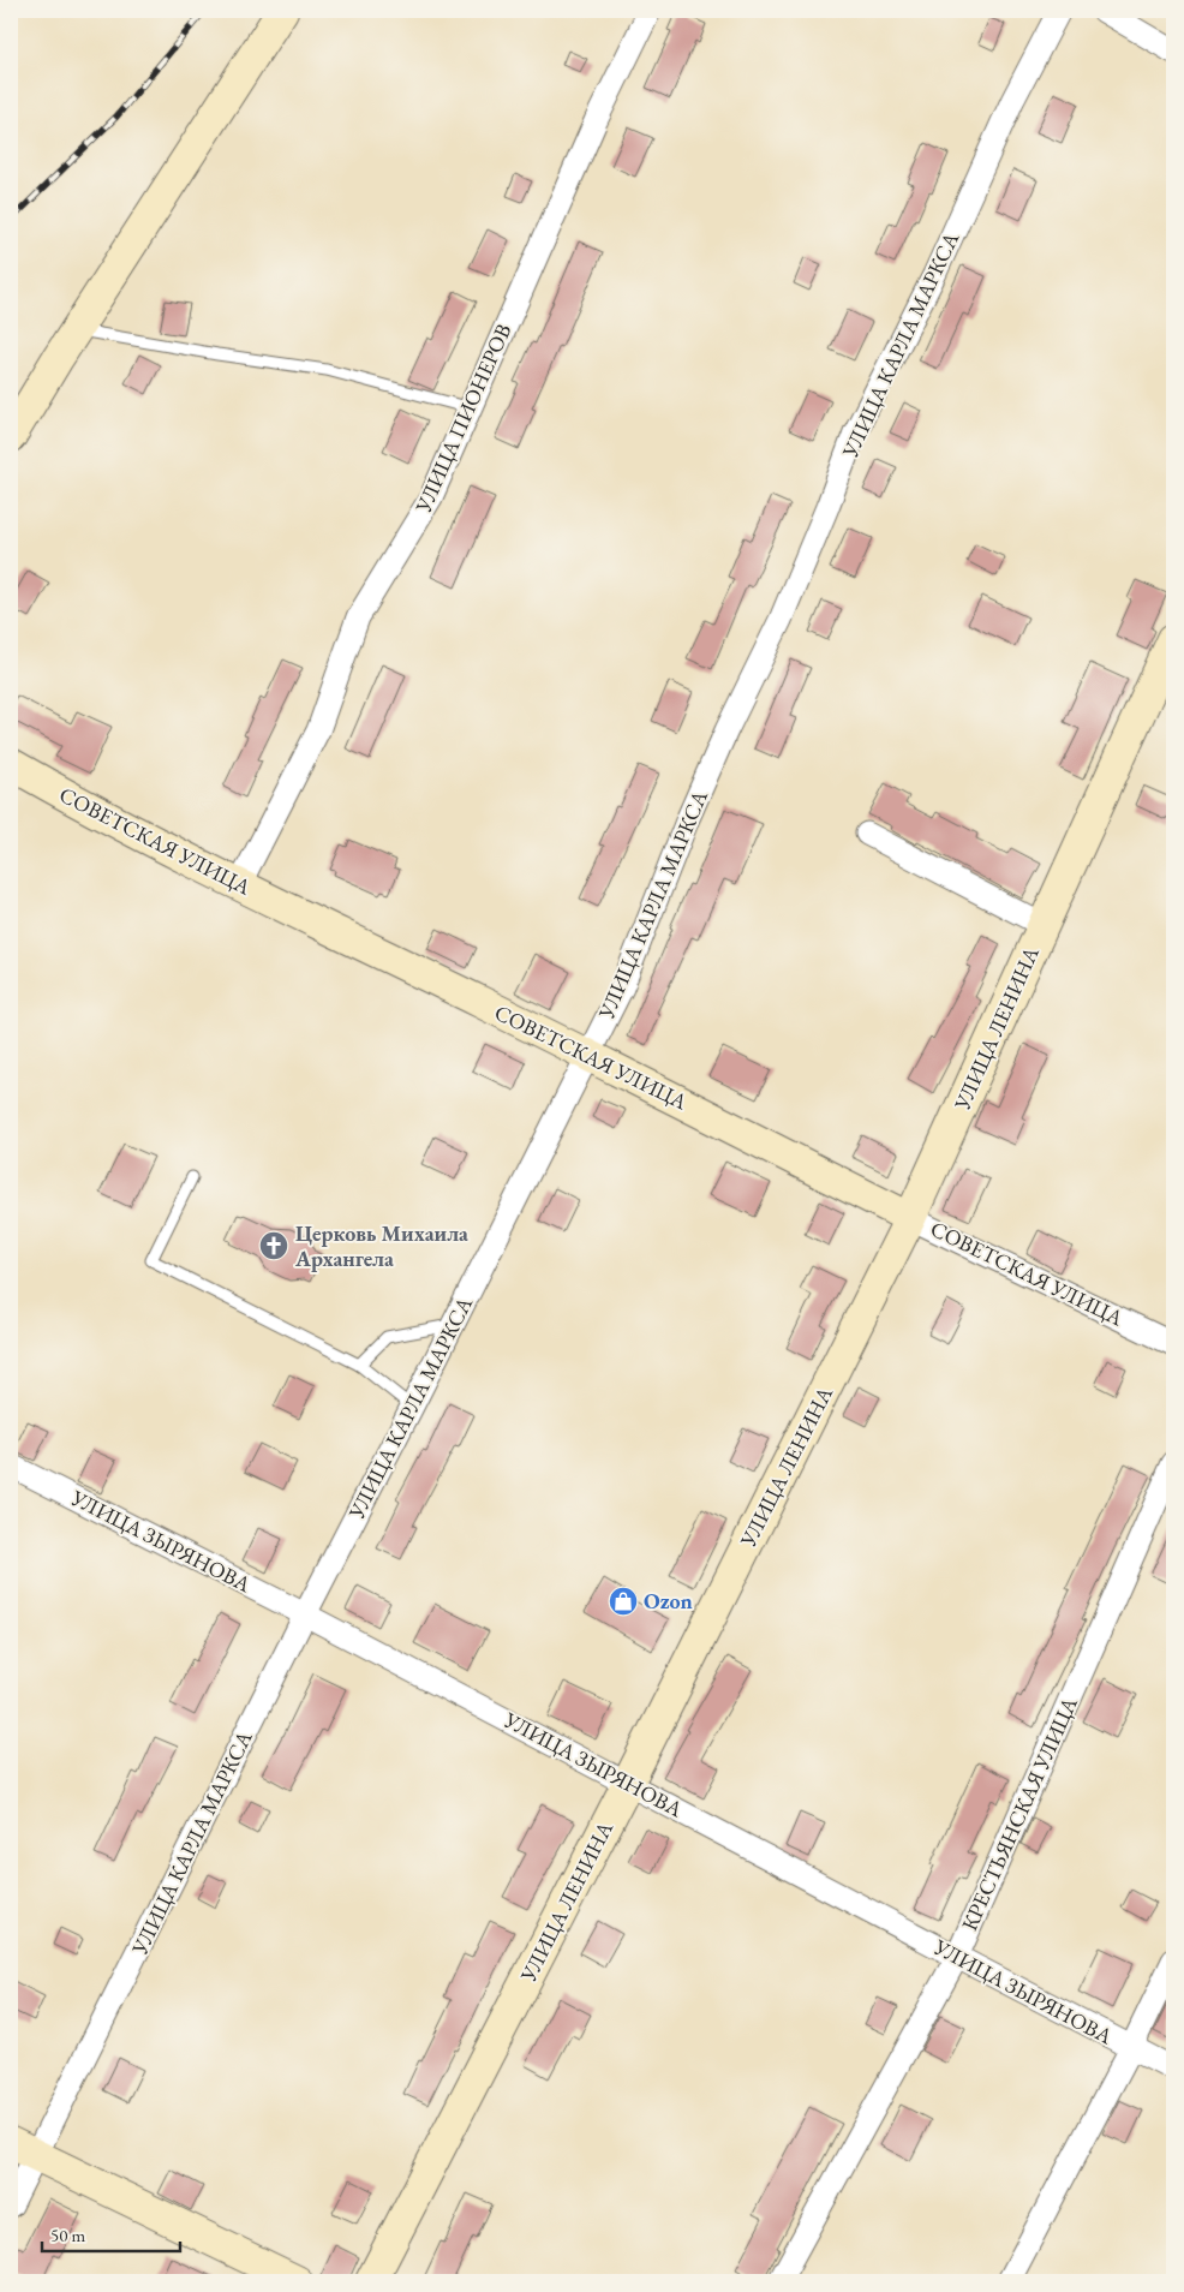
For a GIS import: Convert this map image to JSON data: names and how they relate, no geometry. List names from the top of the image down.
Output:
{
  "streets": {
    "main road": ["СОВЕТСКАЯ УЛИЦА", "УЛИЦА ЛЕНИНА"],
    "street": [
      "УЛИЦА КАРЛА МАРКСА",
      "УЛИЦА ПИОНЕРОВ",
      "УЛИЦА ЗЫРЯНОВА",
      "КРЕСТЬЯНСКАЯ УЛИЦА"
    ]
  },
  "crossings": [
    ["УЛИЦА КАРЛА МАРКСА", "СОВЕТСКАЯ УЛИЦА"],
    ["УЛИЦА КАРЛА МАРКСА", "УЛИЦА ЗЫРЯНОВА"],
    ["УЛИЦА ПИОНЕРОВ", "СОВЕТСКАЯ УЛИЦА"],
    ["СОВЕТСКАЯ УЛИЦА", "УЛИЦА ЛЕНИНА"],
    ["УЛИЦА ЛЕНИНА", "УЛИЦА ЗЫРЯНОВА"],
    ["УЛИЦА ЗЫРЯНОВА", "КРЕСТЬЯНСКАЯ УЛИЦА"]
  ],
  "places": {
    "church": ["Церковь Михаила Архангела"],
    "shop": ["Ozon"]
  },
  "scale_bar": "50 m"
}
